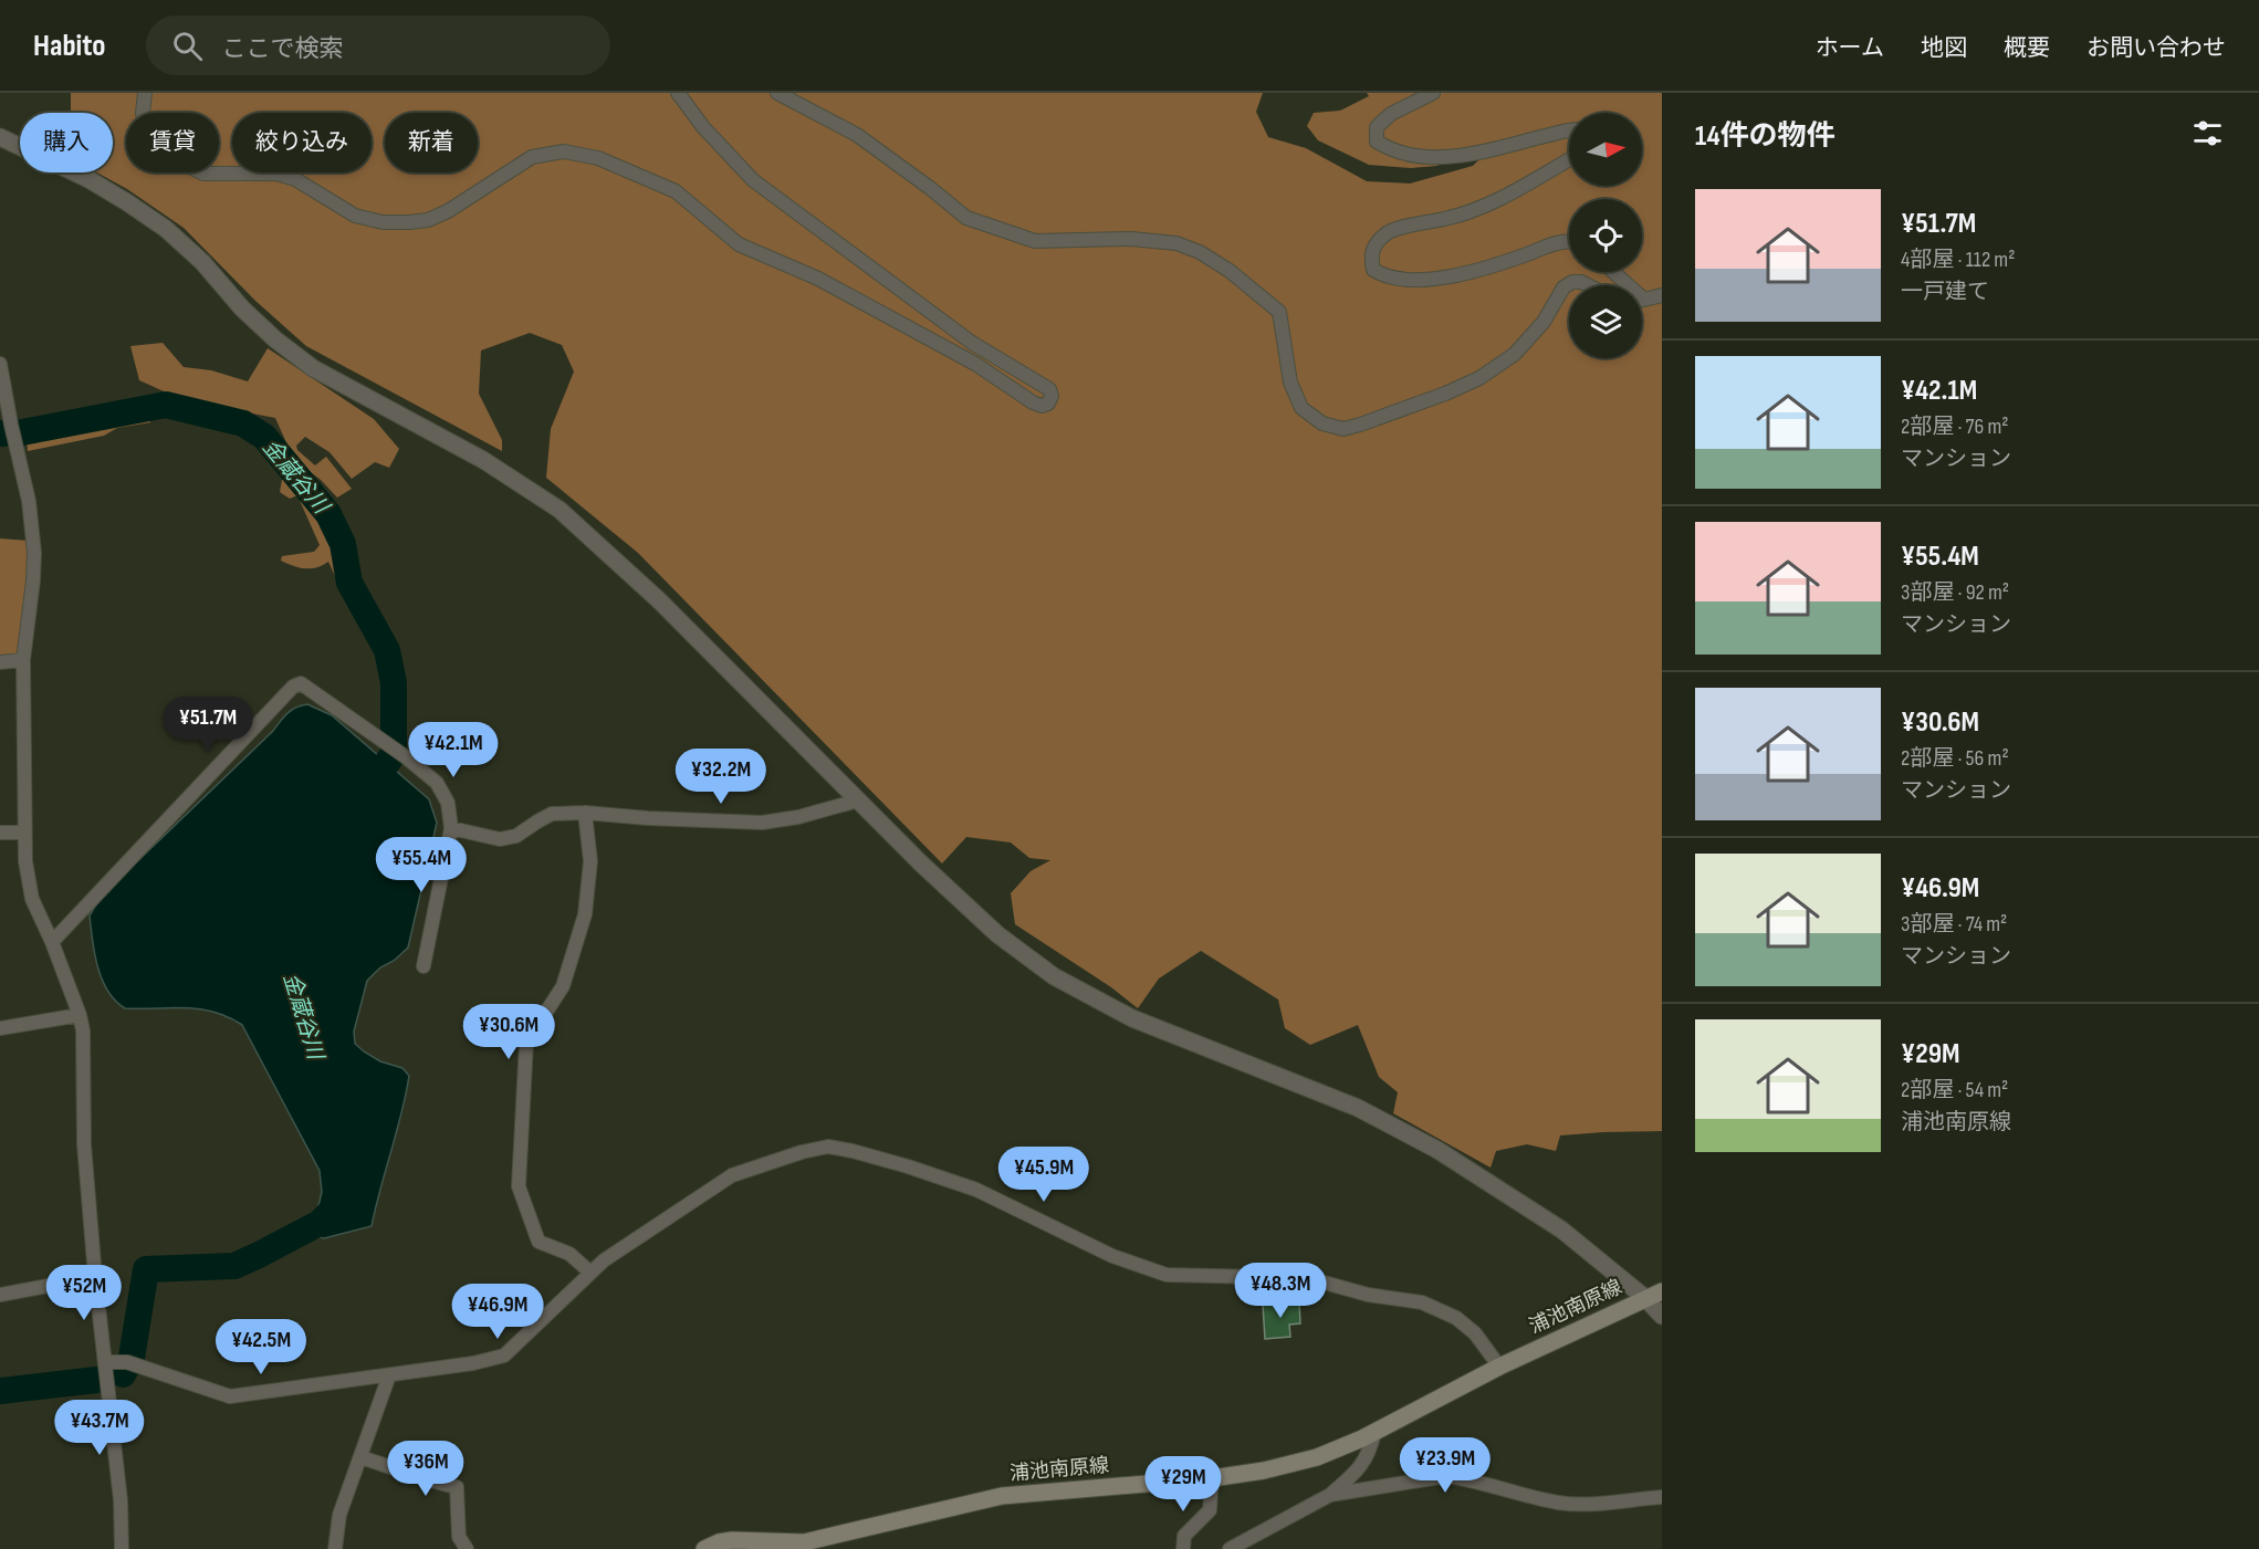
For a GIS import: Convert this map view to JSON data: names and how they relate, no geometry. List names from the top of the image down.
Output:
{
  "streets": {
    "main road": ["浦池南原線"]
  },
  "water": ["金蔵谷川"],
  "north": "right",
  "page": {
    "header": "Habito",
    "search": "ここで検索",
    "nav": [
      "ホーム",
      "地図",
      "概要",
      "お問い合わせ"
    ],
    "heading": "14件の物件",
    "chip": [
      "購入",
      "賃貸",
      "絞り込み",
      "新着"
    ],
    "list": [
      {
        "name": "¥51.7M",
        "note": "4部屋 · 112 m² · 一戸建て"
      },
      {
        "name": "¥42.1M",
        "note": "2部屋 · 76 m² · マンション"
      },
      {
        "name": "¥55.4M",
        "note": "3部屋 · 92 m² · マンション"
      },
      {
        "name": "¥30.6M",
        "note": "2部屋 · 56 m² · マンション"
      },
      {
        "name": "¥46.9M",
        "note": "3部屋 · 74 m² · マンション"
      },
      {
        "name": "¥29M",
        "note": "2部屋 · 54 m² · 浦池南原線"
      }
    ],
    "price": [
      "¥51.7M",
      "¥42.1M",
      "¥32.2M",
      "¥55.4M",
      "¥30.6M",
      "¥45.9M",
      "¥48.3M",
      "¥52M",
      "¥46.9M",
      "¥42.5M",
      "¥43.7M",
      "¥23.9M",
      "¥36M",
      "¥29M"
    ]
  }
}
